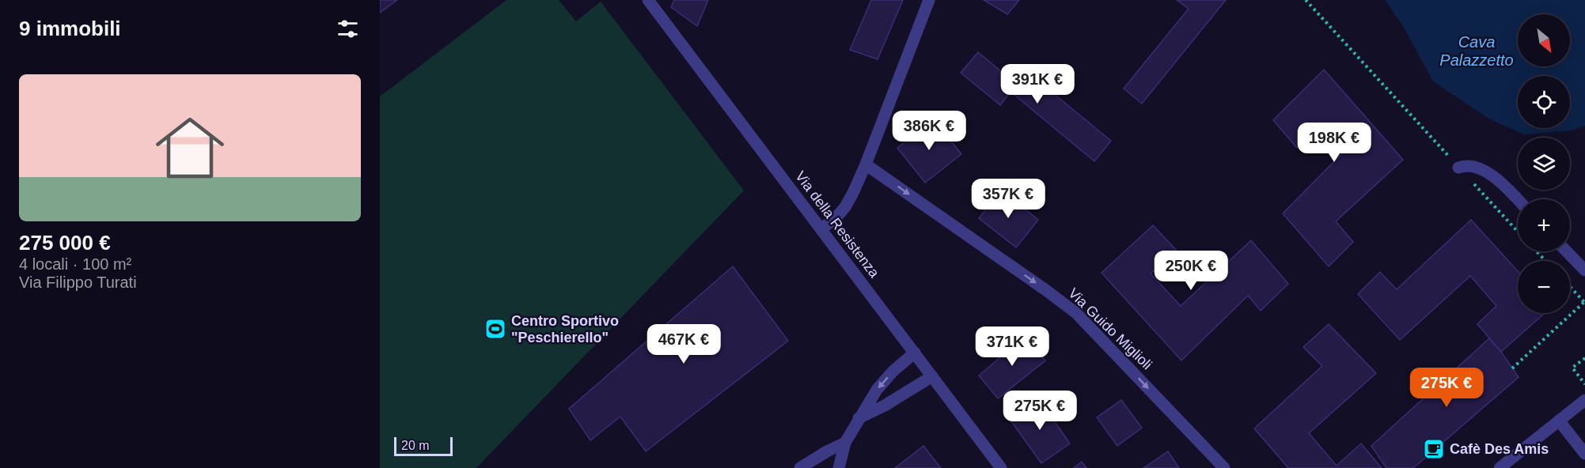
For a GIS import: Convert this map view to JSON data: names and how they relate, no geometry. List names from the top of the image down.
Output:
{
  "streets": {
    "street": ["Via della Resistenza", "Via Guido Miglioli"]
  },
  "one_way": ["Via Guido Miglioli"],
  "water": ["Cava Palazzetto"],
  "places": {
    "sports": ["Centro Sportivo \"Peschierello\""],
    "cafe": ["Cafè Des Amis"]
  },
  "scale_bar": "20 m",
  "north": "bottom right",
  "page": {
    "heading": "9 immobili",
    "map_buttons": ["+", "−"],
    "list": [
      {
        "name": "275 000 €",
        "note": "4 locali · 100 m² · Via Filippo Turati"
      }
    ],
    "price": [
      "391K €",
      "386K €",
      "198K €",
      "357K €",
      "250K €",
      "467K €",
      "371K €",
      "275K €",
      "275K €"
    ],
    "scale": "20 m"
  }
}
